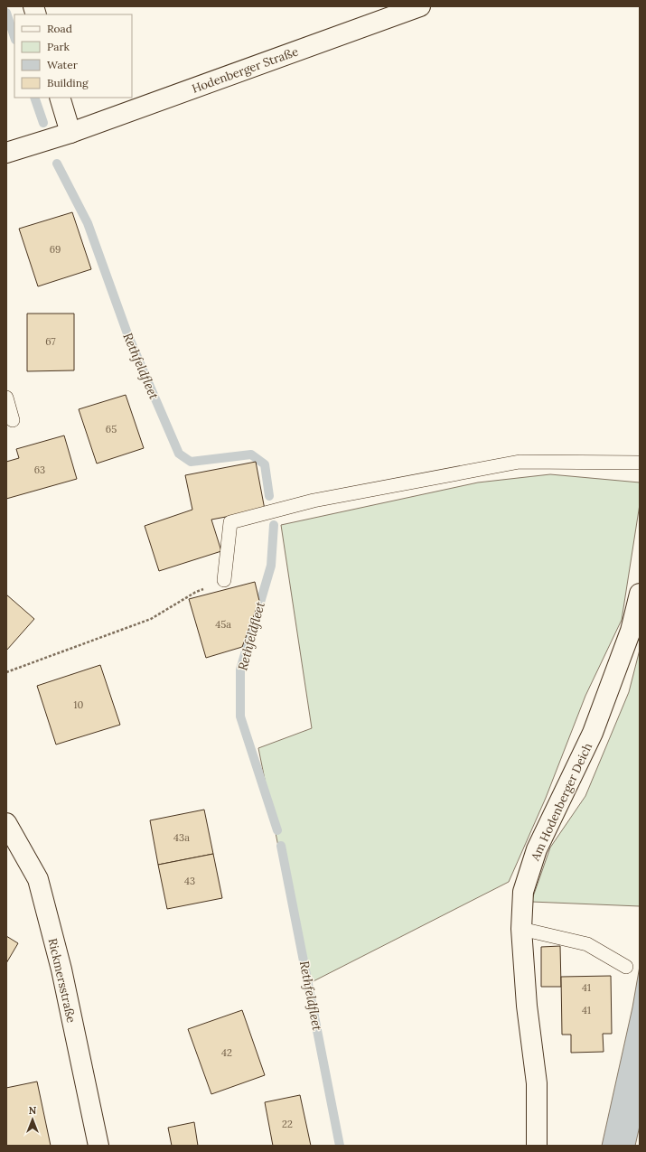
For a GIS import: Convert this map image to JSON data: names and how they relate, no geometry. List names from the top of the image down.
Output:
{
  "streets": {
    "street": ["Hodenberger Straße", "Am Hodenberger Deich", "Rickmersstraße"]
  },
  "water": ["Rethfeldfleet"],
  "house_numbers": [
    "69",
    "67",
    "65",
    "63",
    "45a",
    "10",
    "43a",
    "43",
    "41",
    "41",
    "42",
    "22"
  ],
  "legend": [
    "Road",
    "Park",
    "Water",
    "Building"
  ],
  "north": "top"
}
